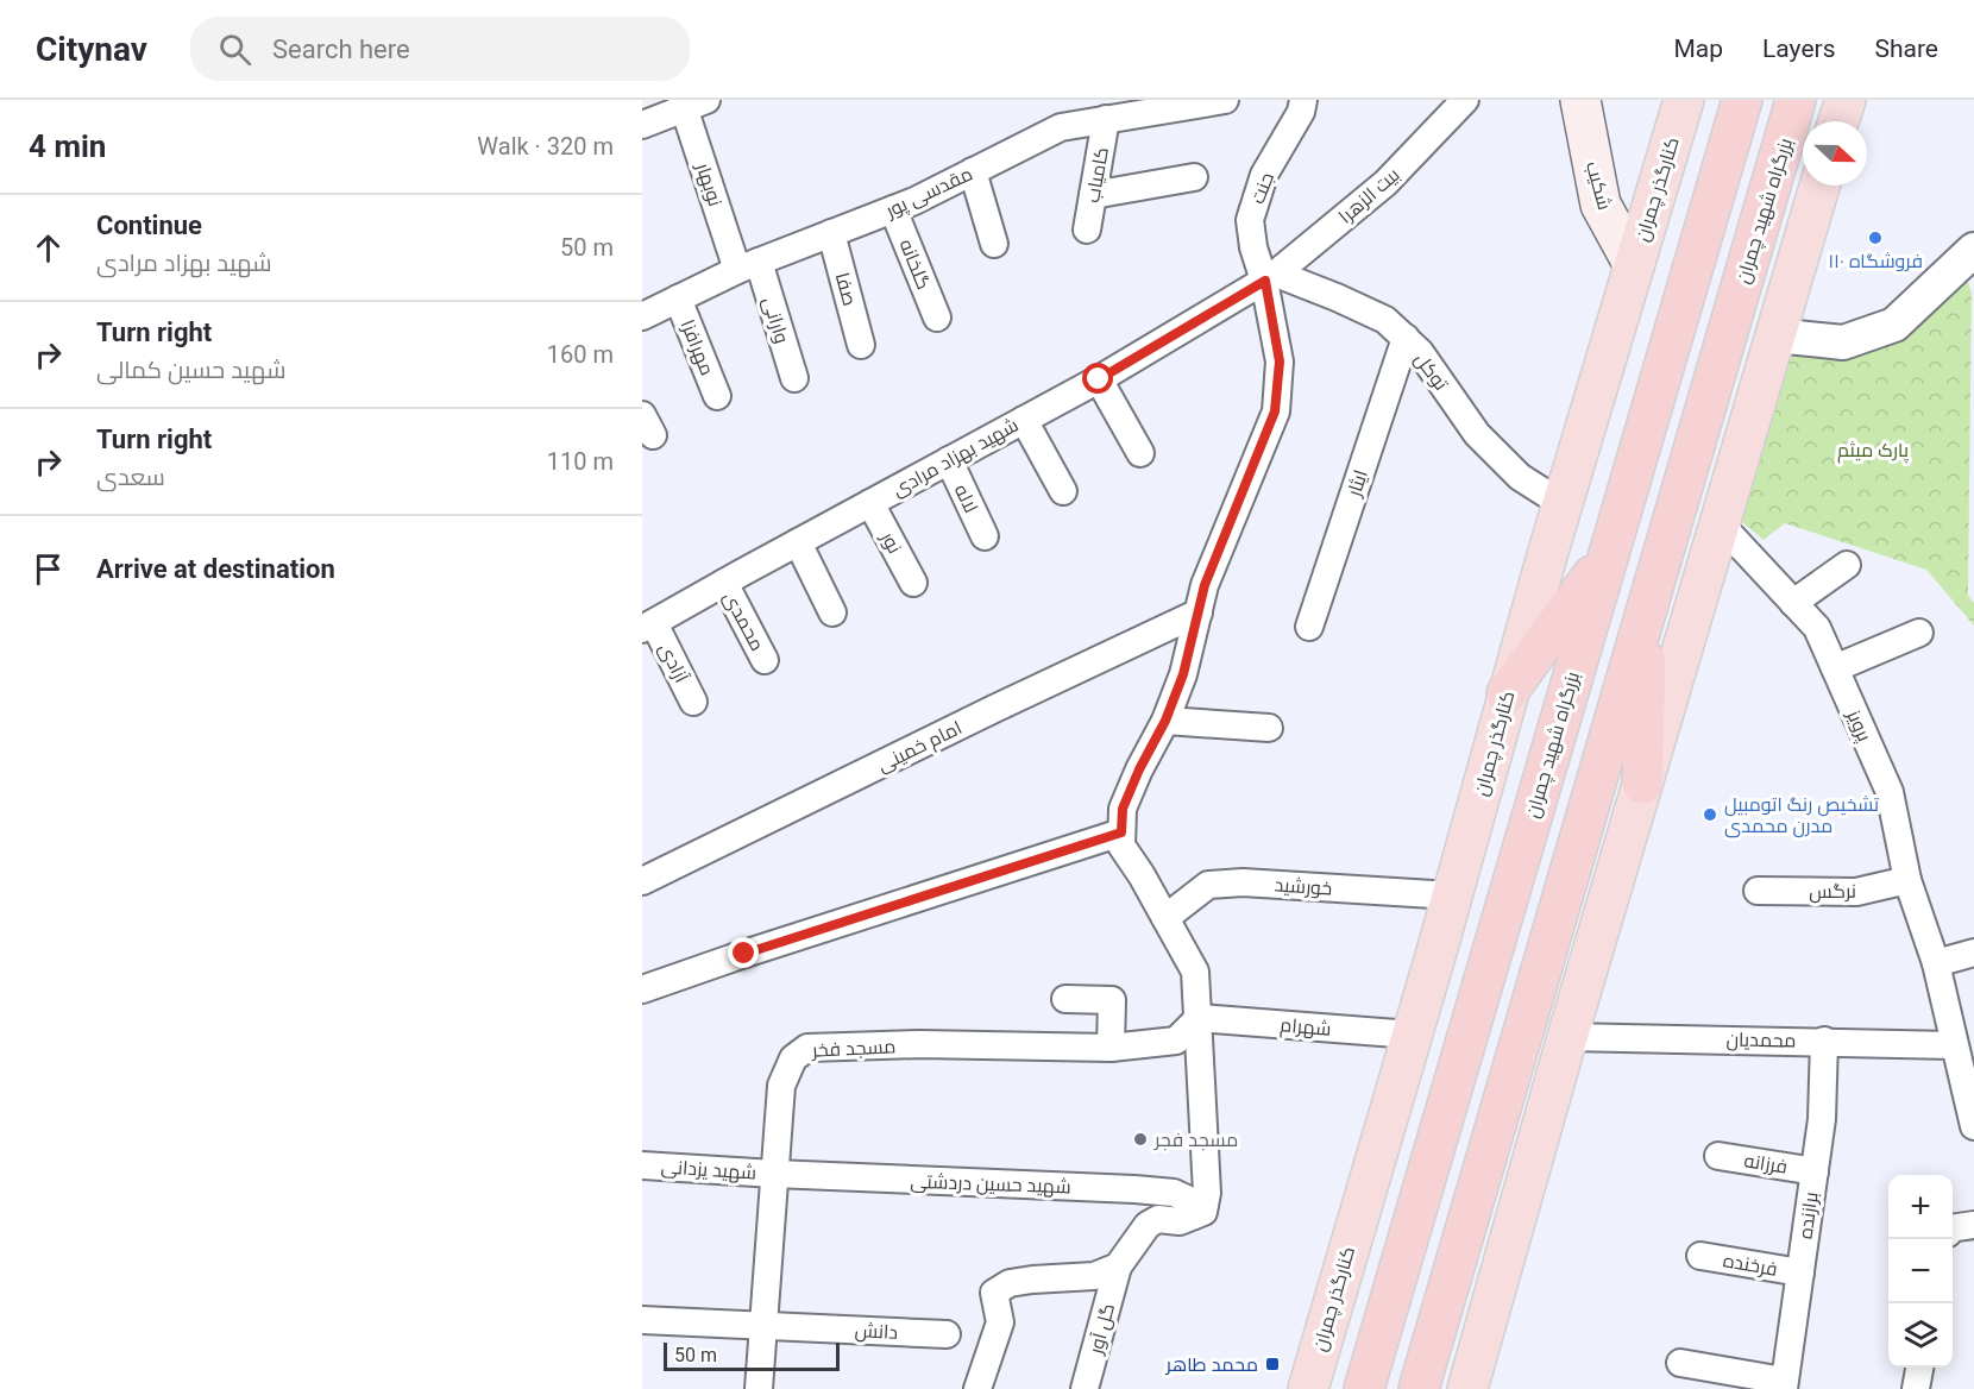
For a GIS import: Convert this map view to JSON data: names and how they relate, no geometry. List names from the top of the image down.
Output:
{
  "streets": {
    "highway": ["بزرگراه شهید چمران"],
    "main road": ["شکیب", "کنارگذر چمران"],
    "street": [
      "کامیاب",
      "نوبهار",
      "جنت",
      "مقدسی پور",
      "بیت الزهرا",
      "گلخانه",
      "صفا",
      "وارانی",
      "مهرافزا",
      "توکل",
      "شهید بهزاد مرادی",
      "ایثار",
      "لاله",
      "نور",
      "محمدی",
      "آزادی",
      "پرویز",
      "امام خمینی",
      "خورشید",
      "نرگس",
      "شهرام",
      "محمدیان",
      "مسجد فخر",
      "فرزانه",
      "شهید یزدانی",
      "شهید حسین دردشتی",
      "برازنده",
      "فرخنده",
      "گل آور",
      "دانش"
    ]
  },
  "crossings": [
    ["کامیاب", "مقدسی پور"],
    ["نوبهار", "مقدسی پور"],
    ["نوبهار", "وارانی"],
    ["شکیب", "کنارگذر چمران"],
    ["جنت", "بیت الزهرا"],
    ["جنت", "توکل"],
    ["جنت", "شهید بهزاد مرادی"],
    ["جنت", "امام خمینی"],
    ["کنارگذر چمران", "توکل"],
    ["کنارگذر چمران", "خورشید"],
    ["کنارگذر چمران", "شهرام"],
    ["مقدسی پور", "گلخانه"],
    ["مقدسی پور", "صفا"],
    ["مقدسی پور", "وارانی"],
    ["مقدسی پور", "مهرافزا"],
    ["بیت الزهرا", "توکل"],
    ["بیت الزهرا", "شهید بهزاد مرادی"],
    ["توکل", "شهید بهزاد مرادی"],
    ["توکل", "ایثار"],
    ["شهید بهزاد مرادی", "لاله"],
    ["شهید بهزاد مرادی", "نور"],
    ["شهید بهزاد مرادی", "محمدی"],
    ["شهید بهزاد مرادی", "آزادی"],
    ["پرویز", "نرگس"],
    ["پرویز", "محمدیان"],
    ["شهرام", "مسجد فخر"],
    ["محمدیان", "برازنده"],
    ["مسجد فخر", "شهید یزدانی"],
    ["مسجد فخر", "شهید حسین دردشتی"],
    ["مسجد فخر", "دانش"],
    ["فرزانه", "برازنده"],
    ["شهید یزدانی", "شهید حسین دردشتی"],
    ["برازنده", "فرخنده"]
  ],
  "parks": ["پارک میثم"],
  "places": {
    "other": ["فروشگاه ۱۱۰", "تشخیص رنگ اتومبیل مدرن محمدی", "مسجد فجر"],
    "transit": ["محمد طاهر"]
  },
  "scale_bar": "50 m",
  "north": "right",
  "page": {
    "header": "Citynav",
    "search": "Search here",
    "nav": ["Map", "Layers", "Share"],
    "heading": ["4 min", "Walk · 320 m"],
    "list": [
      ["Continue", "شهید بهزاد مرادی", "50 m"],
      ["Turn right", "شهید حسین کمالی", "160 m"],
      ["Turn right", "سعدی", "110 m"],
      "Arrive at destination"
    ],
    "map_buttons": ["+", "−"],
    "scale": "50 m"
  }
}
